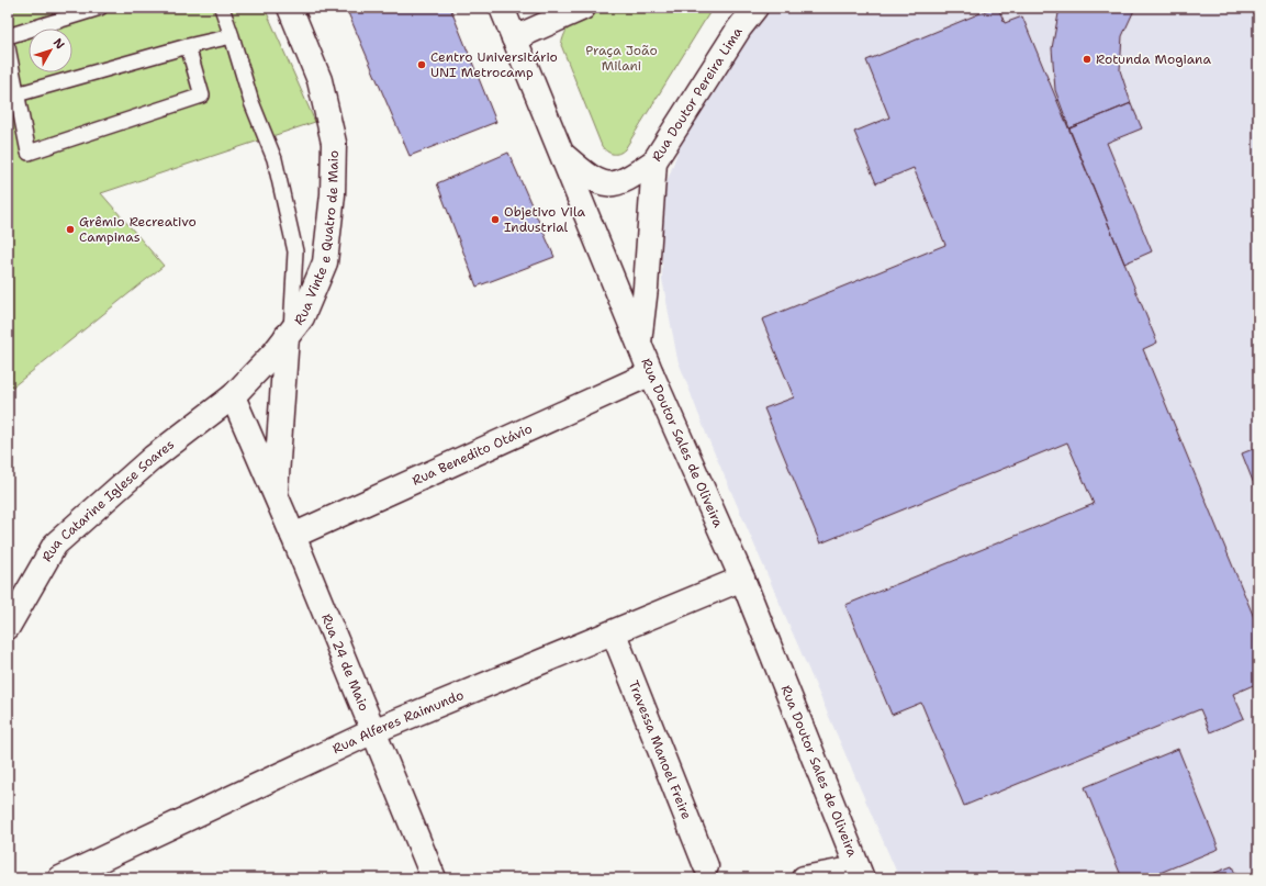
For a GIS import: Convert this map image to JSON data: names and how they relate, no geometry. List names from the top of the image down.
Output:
{
  "streets": {
    "street": [
      "Rua Doutor Pereira Lima",
      "Rua Vinte e Quatro de Maio",
      "Rua Doutor Sales de Oliveira",
      "Rua Benedito Otávio",
      "Rua Catarine Iglese Soares",
      "Rua 24 de Maio",
      "Rua Alferes Raimundo",
      "Travessa Manoel Freire"
    ]
  },
  "crossings": [
    ["Rua Doutor Pereira Lima", "Rua Doutor Sales de Oliveira"],
    ["Rua Vinte e Quatro de Maio", "Rua Catarine Iglese Soares"],
    ["Rua Vinte e Quatro de Maio", "Rua 24 de Maio"],
    ["Rua Doutor Sales de Oliveira", "Rua Benedito Otávio"],
    ["Rua Doutor Sales de Oliveira", "Rua Alferes Raimundo"],
    ["Rua Benedito Otávio", "Rua 24 de Maio"],
    ["Rua Catarine Iglese Soares", "Rua 24 de Maio"],
    ["Rua 24 de Maio", "Rua Alferes Raimundo"],
    ["Rua Alferes Raimundo", "Travessa Manoel Freire"]
  ],
  "parks": ["Praça João Milani"],
  "places": [
    "Rotunda Mogiana",
    "Centro Universitário UNI Metrocamp",
    "Objetivo Vila Industrial",
    "Grêmio Recreativo Campinas"
  ],
  "north": "top right"
}
